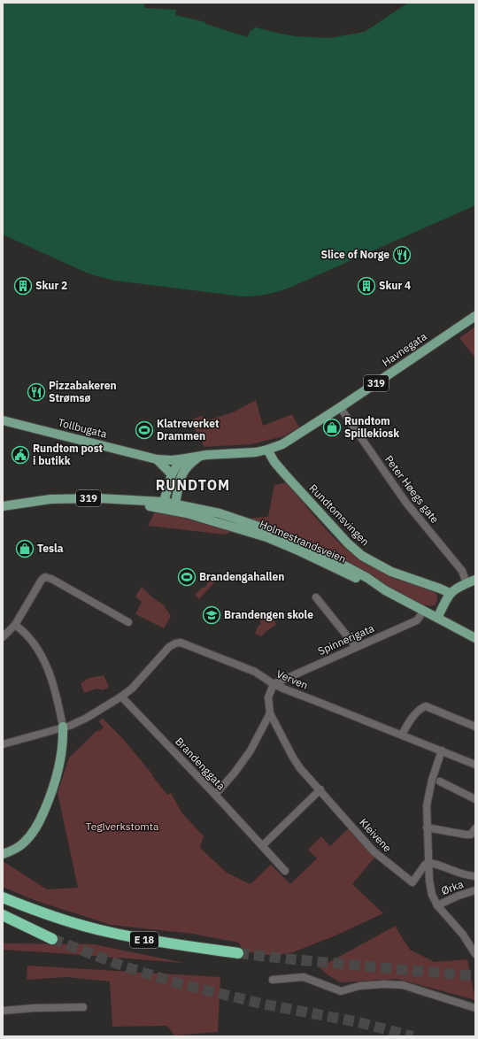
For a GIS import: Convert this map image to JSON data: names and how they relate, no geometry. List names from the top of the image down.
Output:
{
  "streets": {
    "highway": ["E 18"],
    "main road": [
      "Havnegata",
      "319",
      "Tollbugata",
      "Rundtomsvingen",
      "Holmestrandsveien"
    ],
    "street": [
      "Peter Høegs gate",
      "Spinnerigata",
      "Verven",
      "Brandenggata",
      "Kleivene",
      "Ørka"
    ]
  },
  "crossings": [
    ["Havnegata", "319"],
    ["Havnegata", "Peter Høegs gate"],
    ["Havnegata", "Rundtomsvingen"],
    ["319", "Tollbugata"],
    ["319", "Rundtomsvingen"],
    ["319", "Holmestrandsveien"],
    ["Holmestrandsveien", "Spinnerigata"],
    ["Spinnerigata", "Verven"],
    ["Spinnerigata", "Kleivene"],
    ["Verven", "Brandenggata"],
    ["Verven", "Kleivene"]
  ],
  "districts": ["RUNDTOM"],
  "parks": ["Teglverkstomta"],
  "places": {
    "restaurant": ["Slice of Norge", "Pizzabakeren Strømsø"],
    "building": ["Skur 2", "Skur 4"],
    "shop": ["Rundtom Spillekiosk", "Tesla"],
    "sports": ["Klatreverket Drammen", "Brandengahallen"],
    "public building": ["Rundtom post i butikk"],
    "school or university": ["Brandengen skole"]
  }
}
